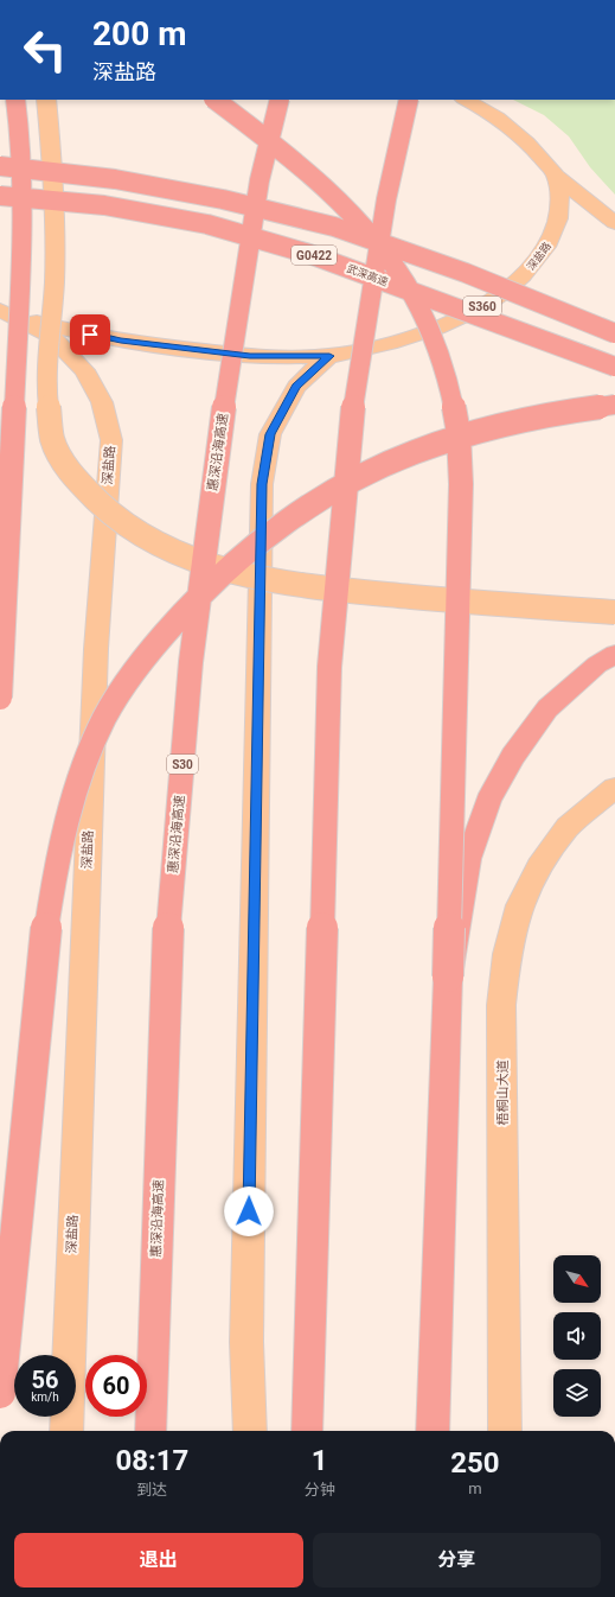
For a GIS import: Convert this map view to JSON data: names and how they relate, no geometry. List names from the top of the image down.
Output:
{
  "streets": {
    "highway": [
      "G0422",
      "武深高速",
      "惠深沿海高速",
      "S30"
    ],
    "main road": ["深盐路", "S360", "梧桐山大道"]
  },
  "north": "bottom right",
  "page": {
    "turn": ["200 m", "深盐路"],
    "speed": "56 km/h",
    "limit": "60",
    "eta": [
      "08:17",
      "到达",
      "1",
      "分钟",
      "250",
      "m"
    ],
    "buttons": ["退出", "分享"]
  }
}
